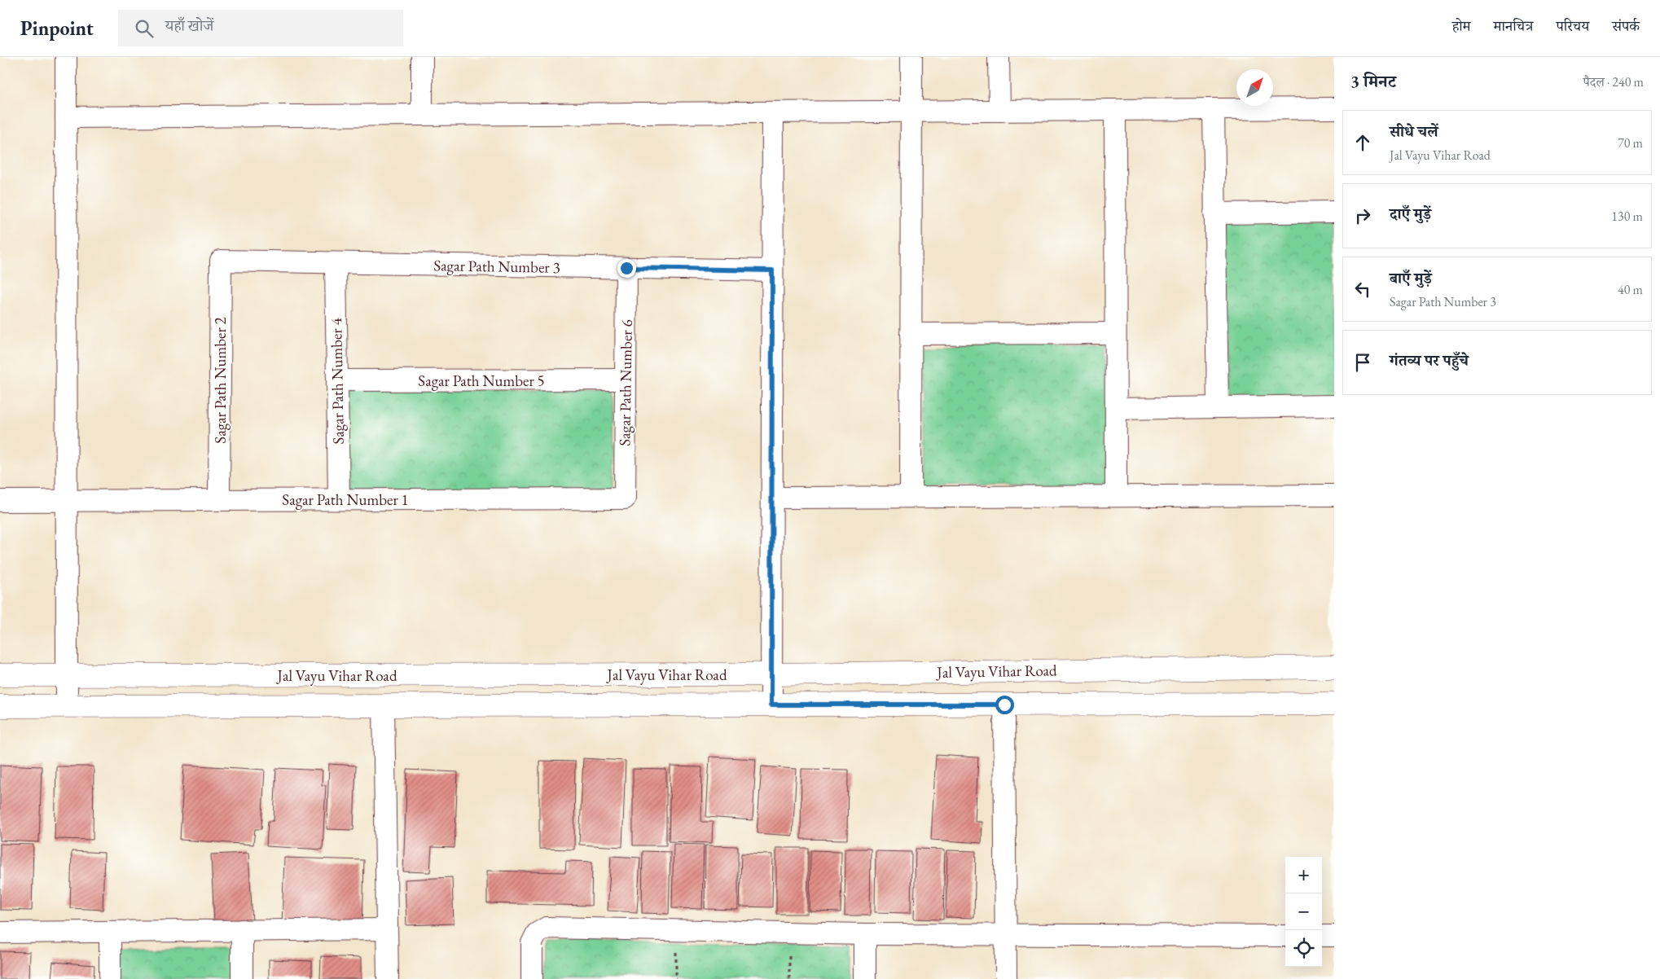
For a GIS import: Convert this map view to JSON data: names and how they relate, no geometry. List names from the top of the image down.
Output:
{
  "streets": {
    "street": [
      "Sagar Path Number 3",
      "Sagar Path Number 2",
      "Sagar Path Number 5",
      "Sagar Path Number 4",
      "Sagar Path Number 6",
      "Sagar Path Number 1",
      "Jal Vayu Vihar Road"
    ]
  },
  "crossings": [
    ["Sagar Path Number 3", "Sagar Path Number 2"],
    ["Sagar Path Number 3", "Sagar Path Number 4"],
    ["Sagar Path Number 3", "Sagar Path Number 6"],
    ["Sagar Path Number 2", "Sagar Path Number 1"],
    ["Sagar Path Number 5", "Sagar Path Number 4"],
    ["Sagar Path Number 5", "Sagar Path Number 6"],
    ["Sagar Path Number 4", "Sagar Path Number 1"],
    ["Sagar Path Number 6", "Sagar Path Number 1"]
  ],
  "north": "top right",
  "page": {
    "header": "Pinpoint",
    "search": "यहाँ खोजें",
    "nav": [
      "होम",
      "मानचित्र",
      "परिचय",
      "संपर्क"
    ],
    "heading": ["3 मिनट", "पैदल · 240 m"],
    "list": [
      ["सीधे चलें", "Jal Vayu Vihar Road", "70 m"],
      ["दाएँ मुड़ें", "130 m"],
      ["बाएँ मुड़ें", "Sagar Path Number 3", "40 m"],
      "गंतव्य पर पहुँचे"
    ],
    "map_buttons": ["+", "−"]
  }
}
